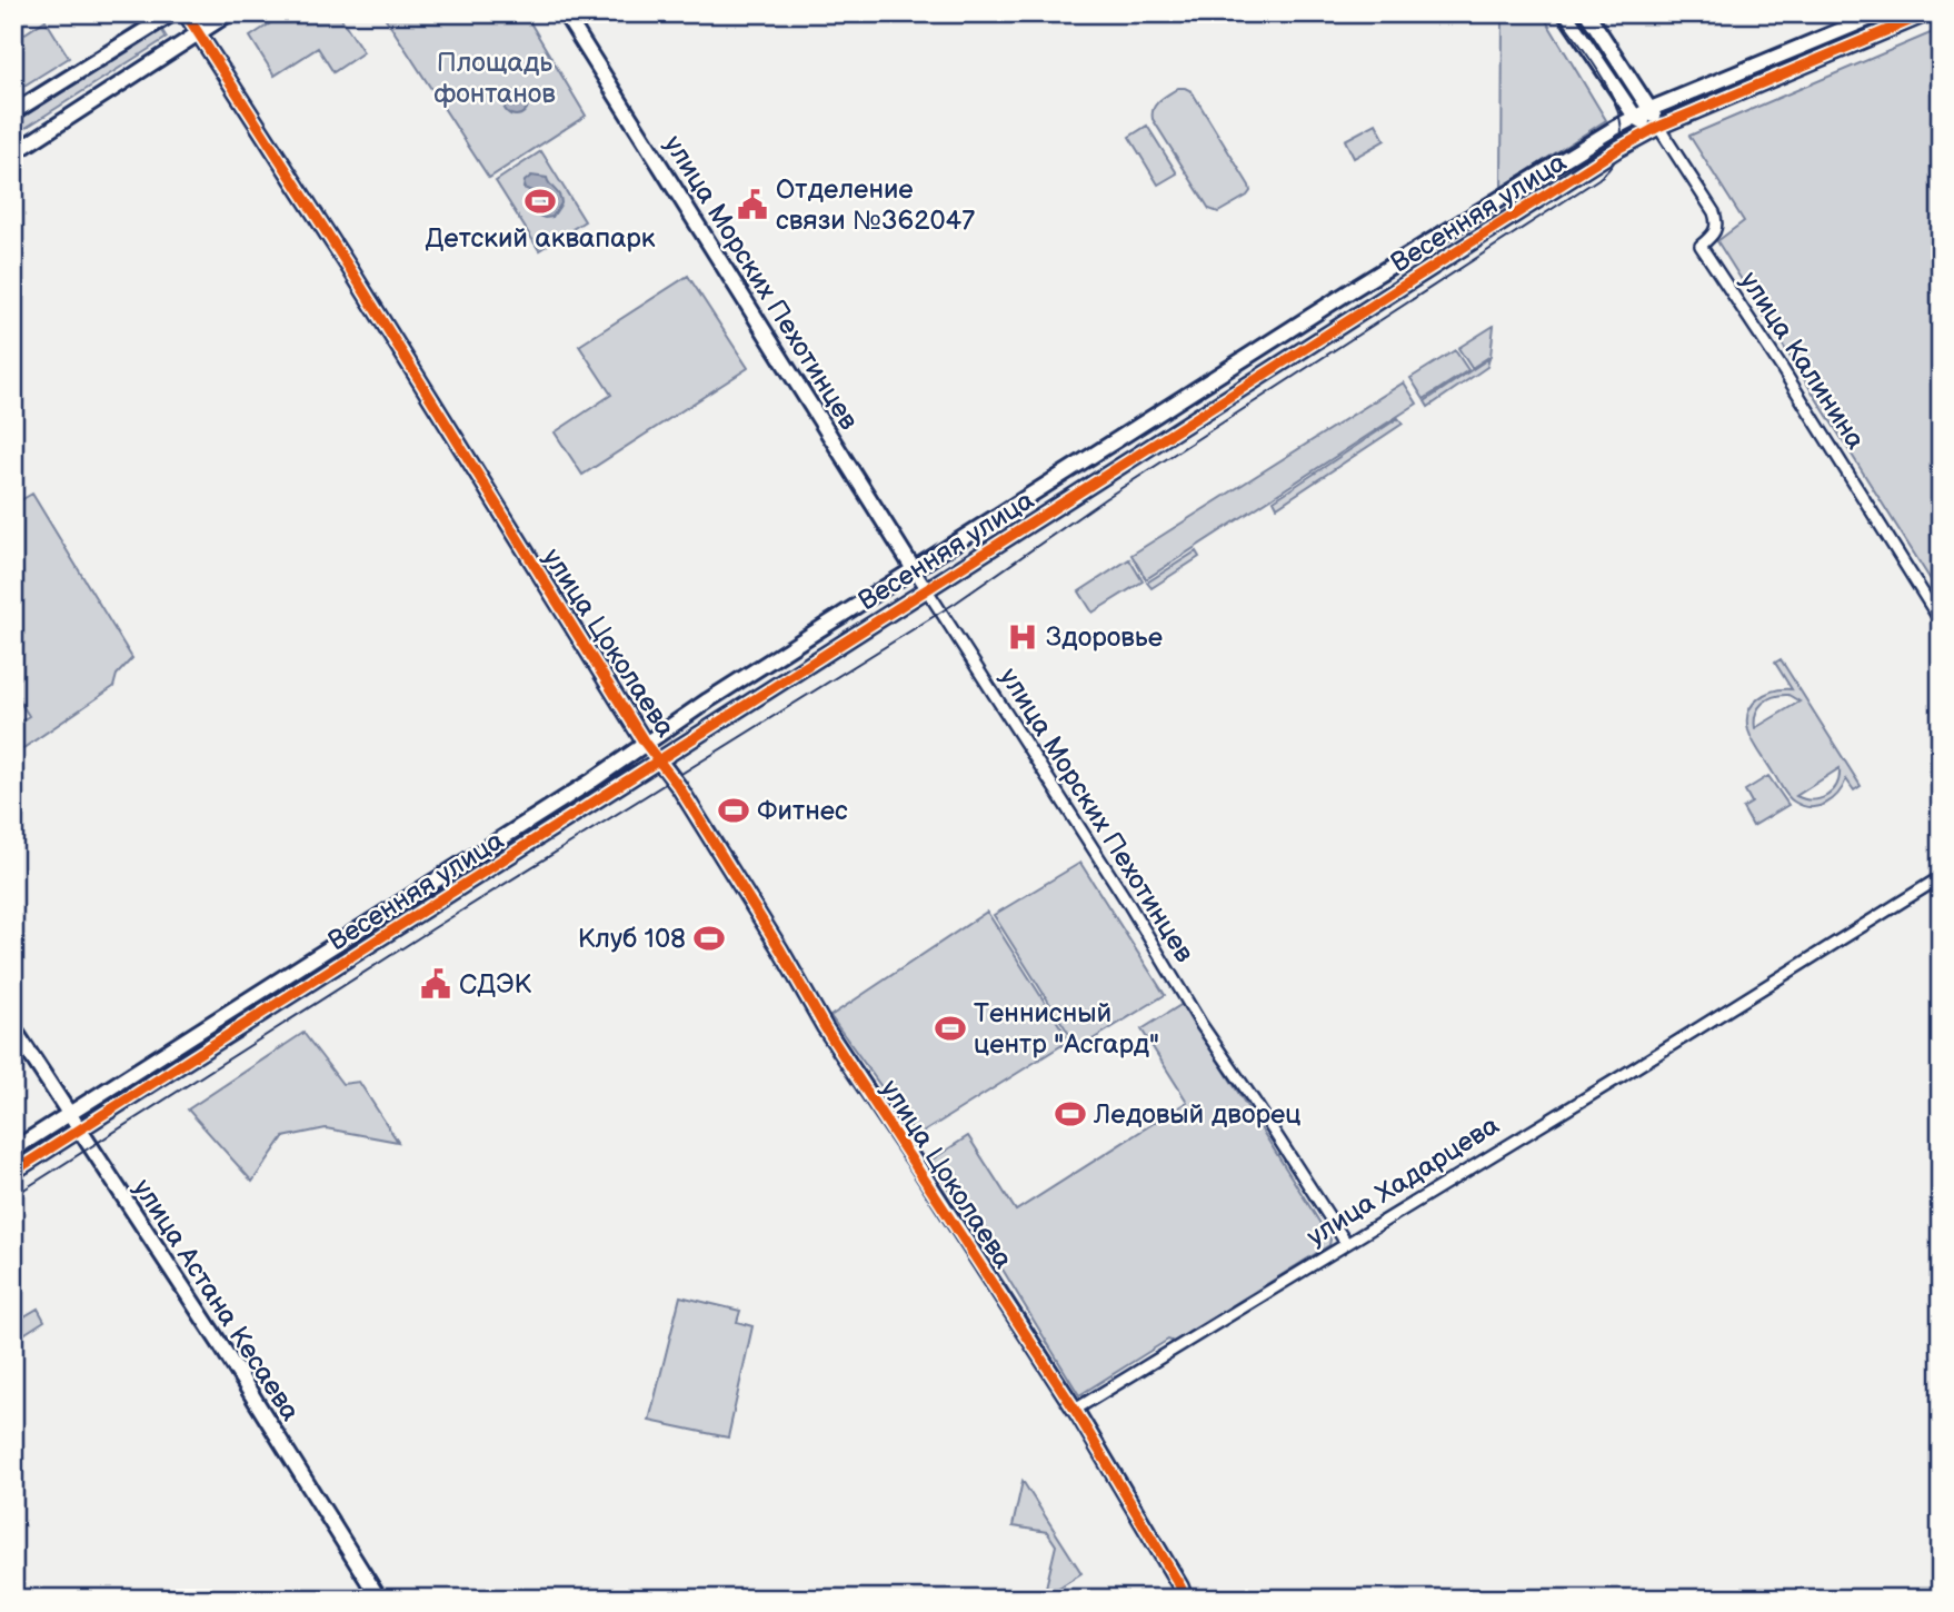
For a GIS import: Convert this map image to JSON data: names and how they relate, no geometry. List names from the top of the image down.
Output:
{
  "streets": {
    "street": [
      "Весенняя улица",
      "улица Морских Пехотинцев",
      "улица Калинина",
      "улица Цоколаева",
      "улица Хадарцева",
      "улица Астана Кесаева"
    ]
  },
  "crossings": [
    ["Весенняя улица", "улица Морских Пехотинцев"],
    ["Весенняя улица", "улица Калинина"],
    ["Весенняя улица", "улица Цоколаева"],
    ["Весенняя улица", "улица Астана Кесаева"],
    ["улица Морских Пехотинцев", "улица Хадарцева"],
    ["улица Цоколаева", "улица Хадарцева"]
  ],
  "parks": ["Площадь фонтанов"],
  "places": {
    "sports": [
      "Детский аквапарк",
      "Фитнес",
      "Клуб 108",
      "Теннисный центр \"Асгард\"",
      "Ледовый дворец"
    ],
    "public building": ["Отделение связи №362047", "СДЭК"],
    "hospital": ["Здоровье"]
  }
}
